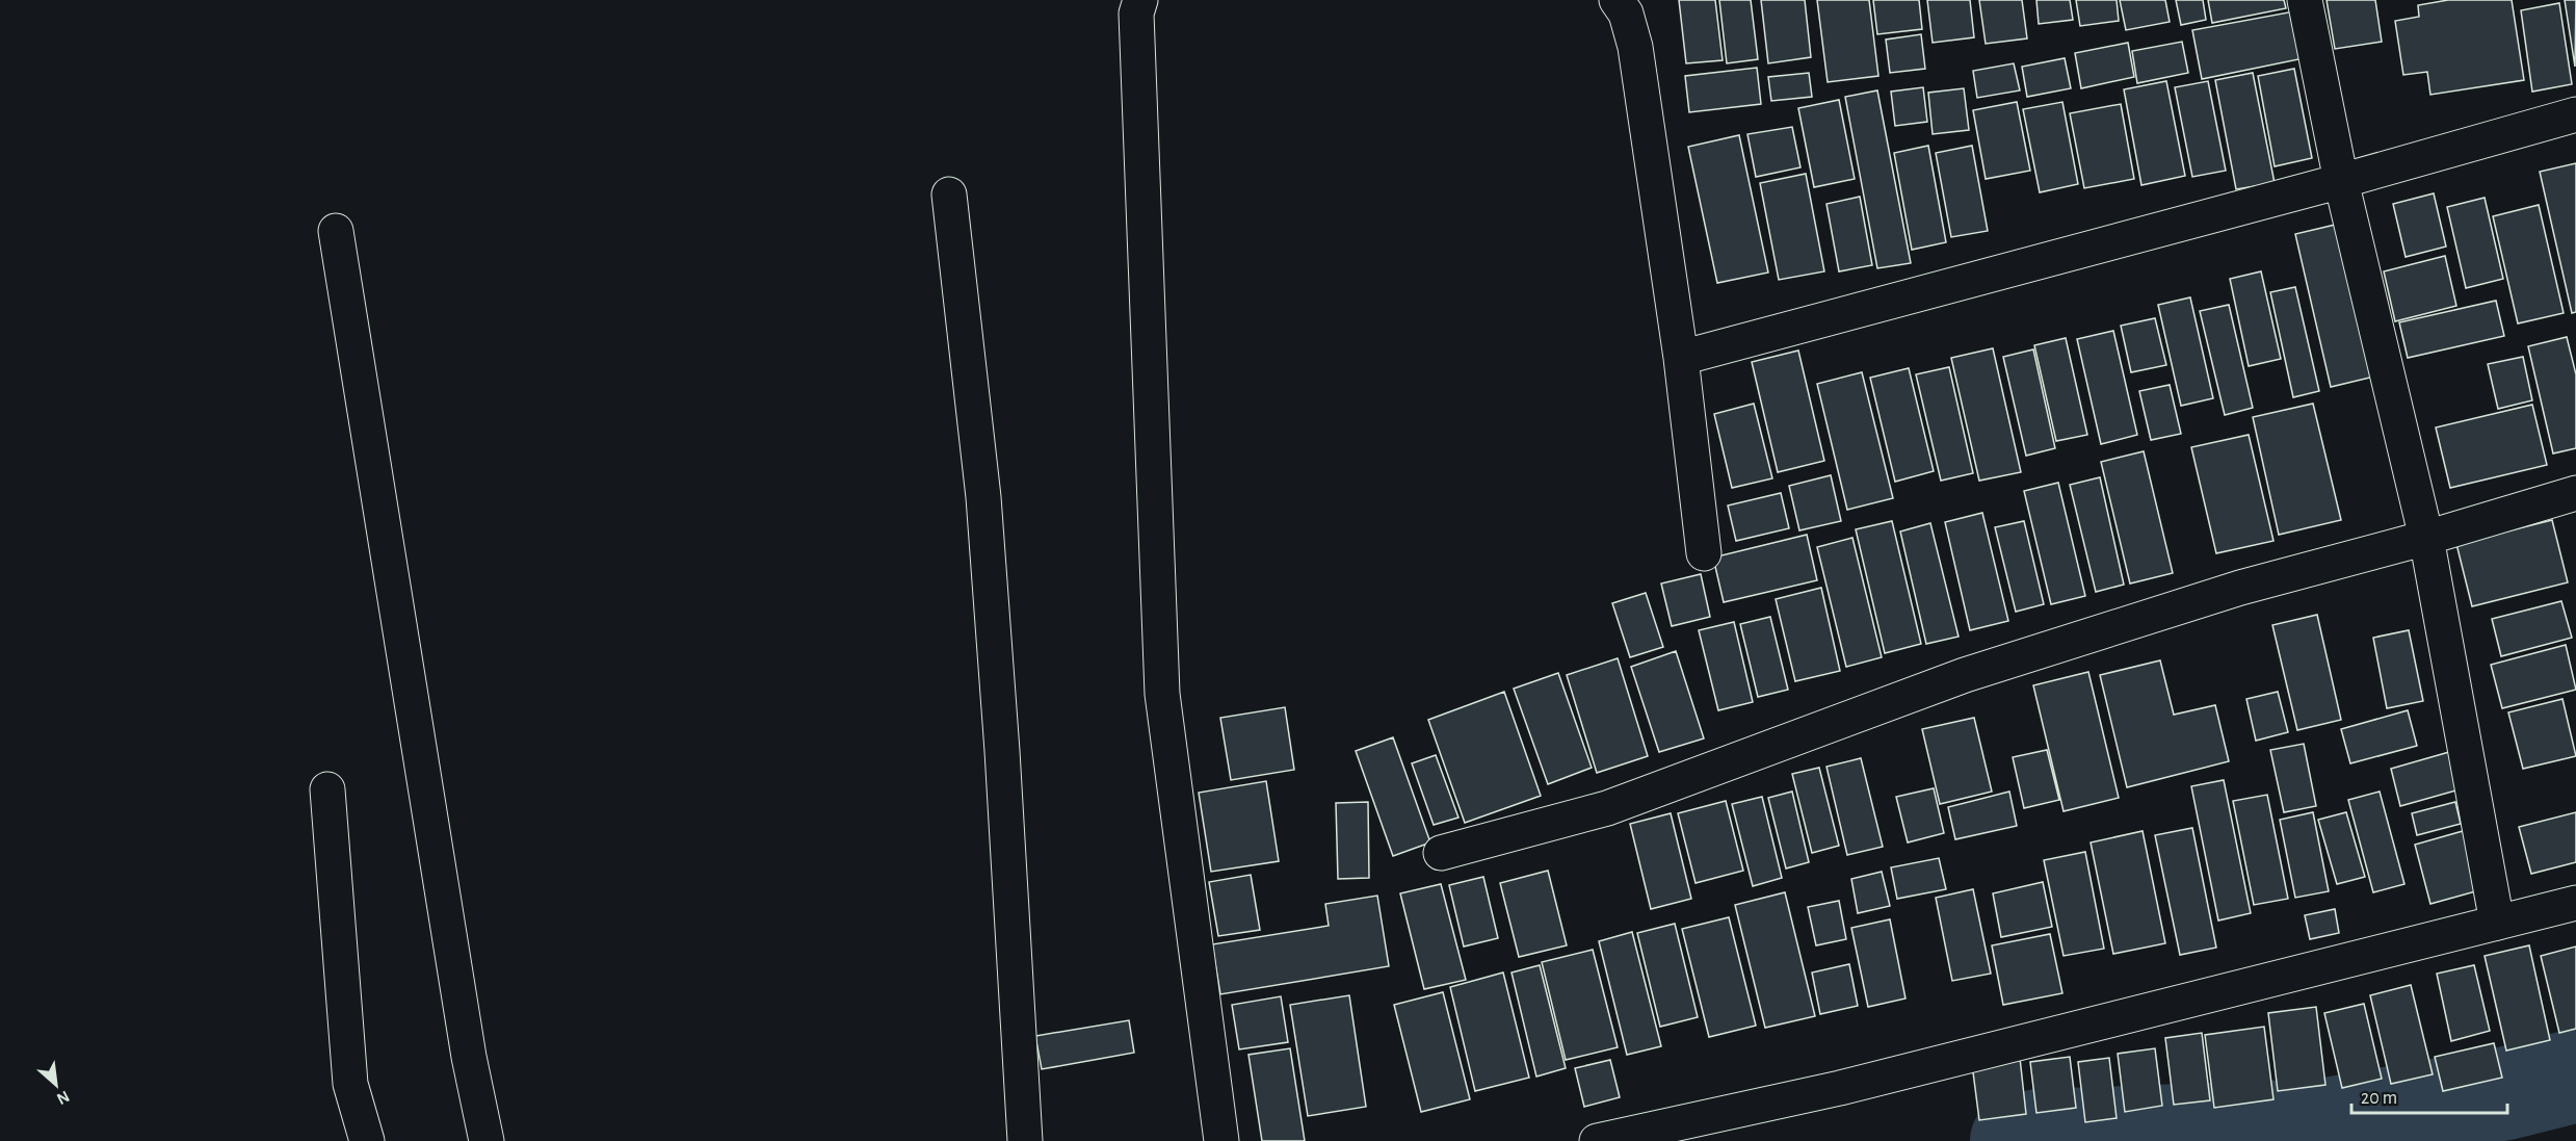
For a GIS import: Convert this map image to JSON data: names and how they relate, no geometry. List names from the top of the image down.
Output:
{
  "scale_bar": "20 m",
  "north": "bottom right"
}
